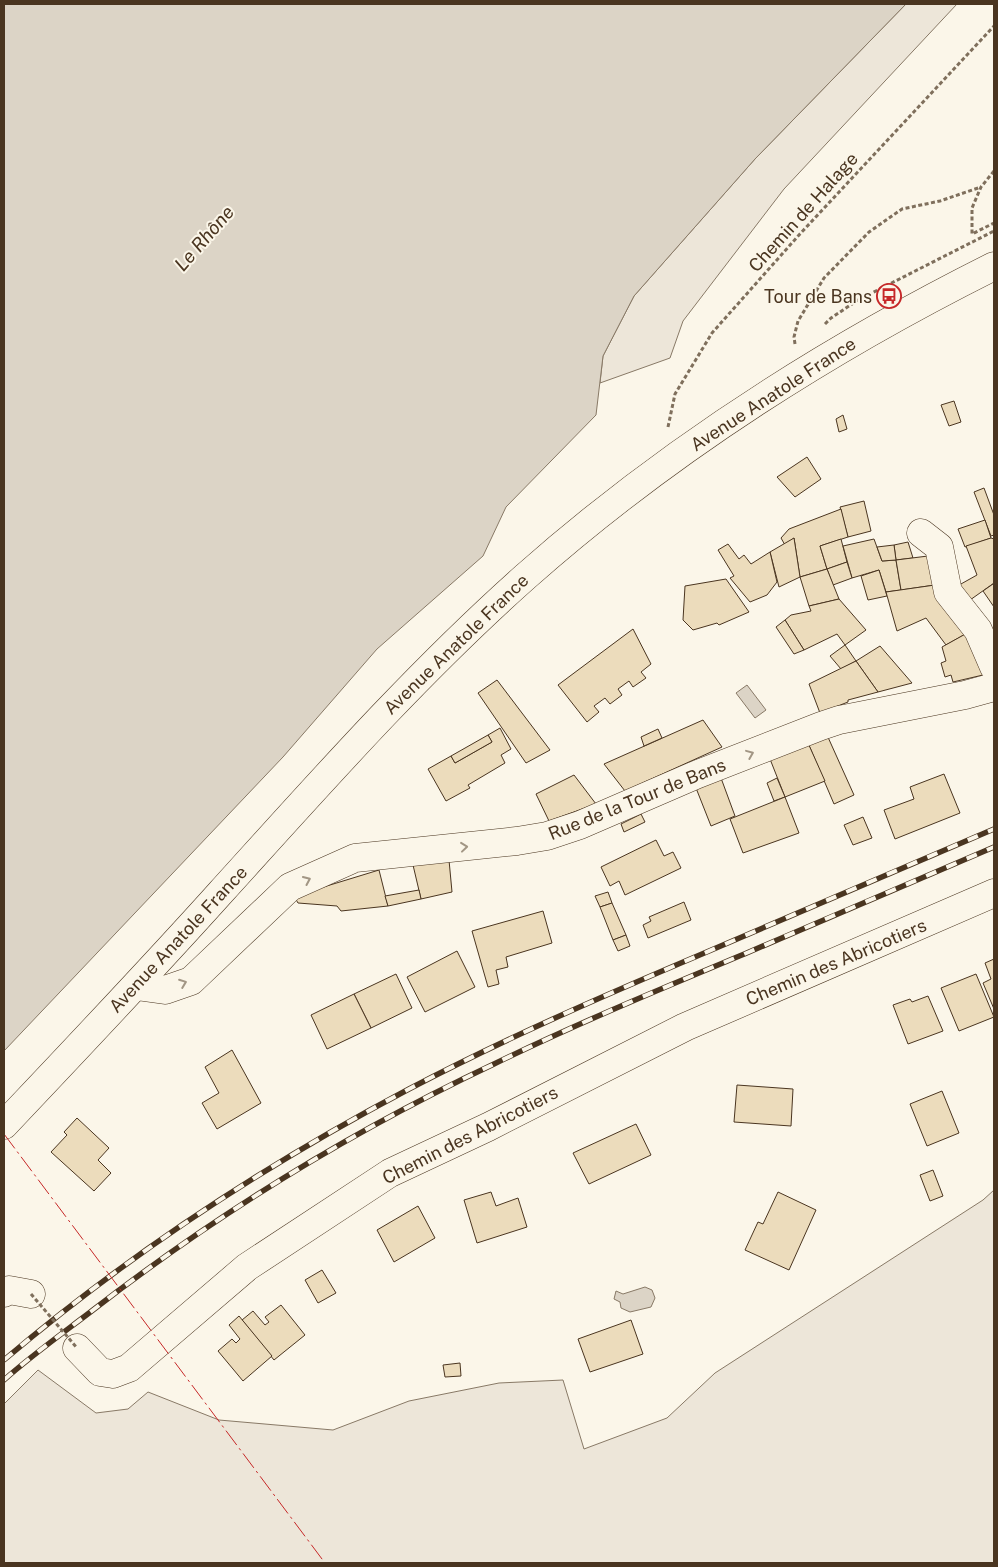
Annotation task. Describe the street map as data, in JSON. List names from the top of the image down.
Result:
{
  "streets": {
    "street": ["Avenue Anatole France", "Rue de la Tour de Bans", "Chemin des Abricotiers"],
    "path": ["Chemin de Halage"]
  },
  "crossings": [
    ["Avenue Anatole France", "Rue de la Tour de Bans"]
  ],
  "one_way": ["Rue de la Tour de Bans"],
  "water": ["Le Rhône"],
  "places": {
    "bus stop": ["Tour de Bans"]
  }
}
